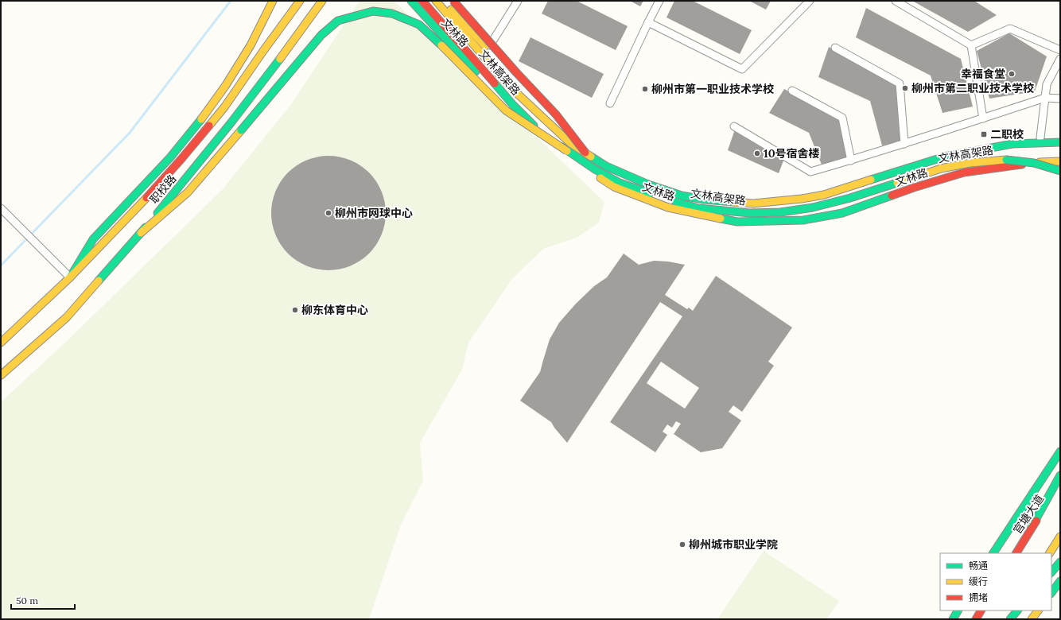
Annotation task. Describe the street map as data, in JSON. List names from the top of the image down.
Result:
{
  "streets": {
    "main road": [
      "文林路",
      "文林高架路",
      "职校路",
      "官塘大道"
    ]
  },
  "places": {
    "other": [
      "幸福食堂",
      "柳州市第二职业技术学校",
      "柳州市第一职业技术学校",
      "10号宿舍楼",
      "柳州市网球中心",
      "柳东体育中心",
      "柳州城市职业学院"
    ],
    "transit": ["二职校"]
  },
  "legend": ["畅通", "缓行", "拥堵"],
  "scale_bar": "50 m"
}
